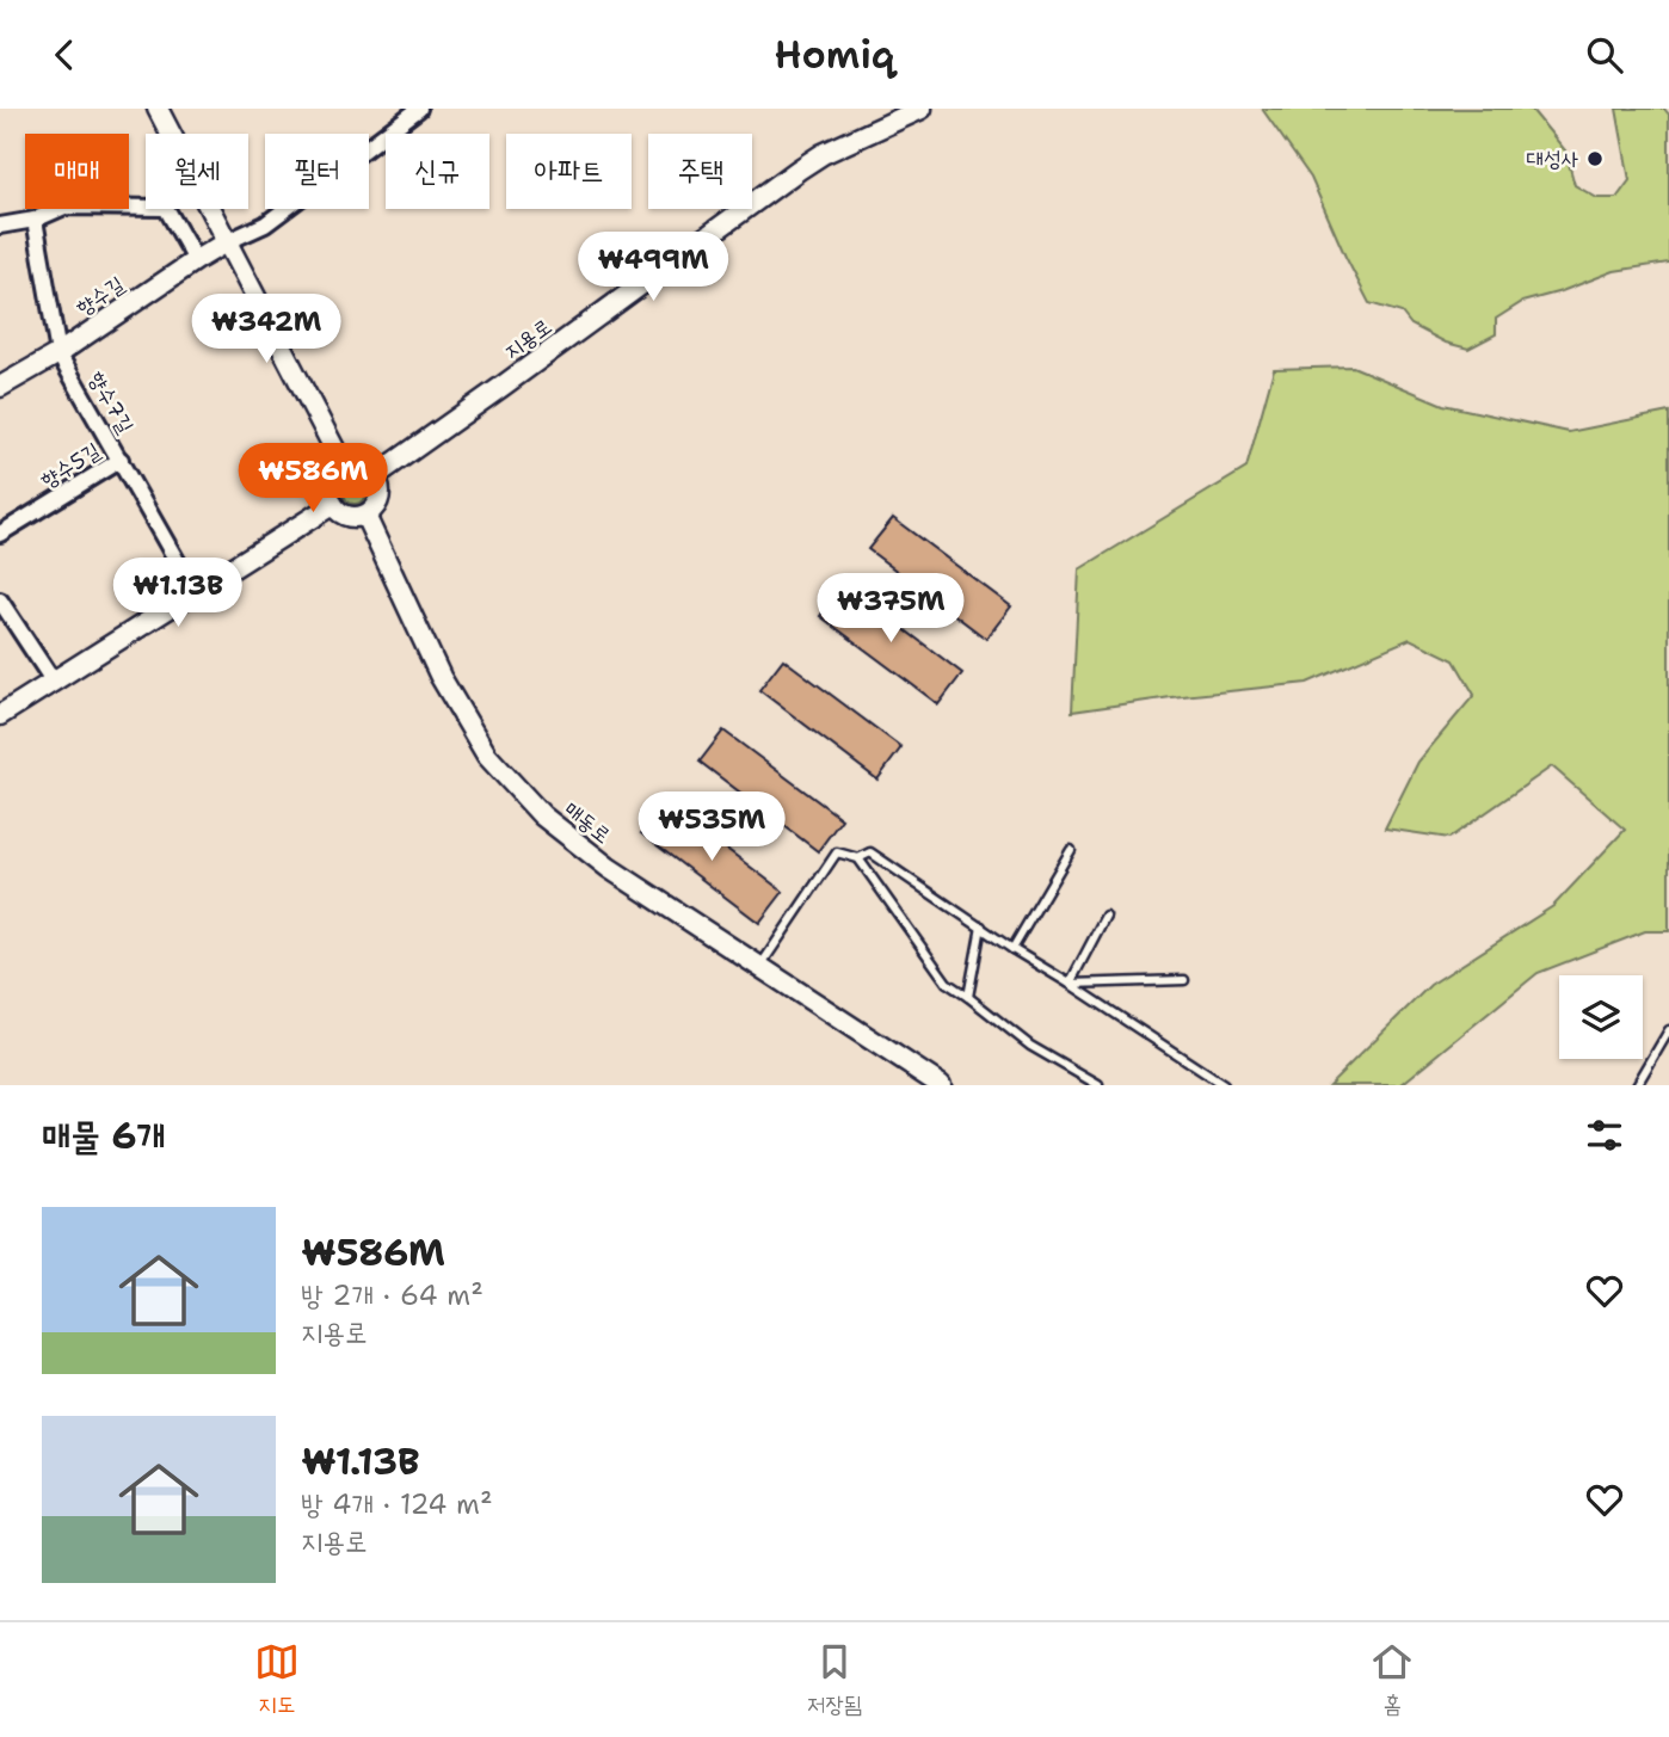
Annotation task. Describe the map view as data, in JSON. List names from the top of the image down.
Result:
{
  "streets": {
    "street": [
      "향수길",
      "지용로",
      "향수7길",
      "향수5길",
      "매동로"
    ]
  },
  "crossings": [
    ["향수길", "향수7길"],
    ["지용로", "매동로"],
    ["향수7길", "향수5길"]
  ],
  "places": ["대성사"],
  "page": {
    "header": "Homiq",
    "chip": [
      "매매",
      "월세",
      "필터",
      "신규",
      "아파트",
      "주택"
    ],
    "price": [
      "₩499M",
      "₩342M",
      "₩586M",
      "₩1.13B",
      "₩375M",
      "₩535M"
    ],
    "heading": "매물 6개",
    "list": [
      {
        "name": "₩586M",
        "note": "방 2개 · 64 m² · 지용로"
      },
      {
        "name": "₩1.13B",
        "note": "방 4개 · 124 m² · 지용로"
      }
    ],
    "tabs": ["지도", "저장됨", "홈"]
  }
}
